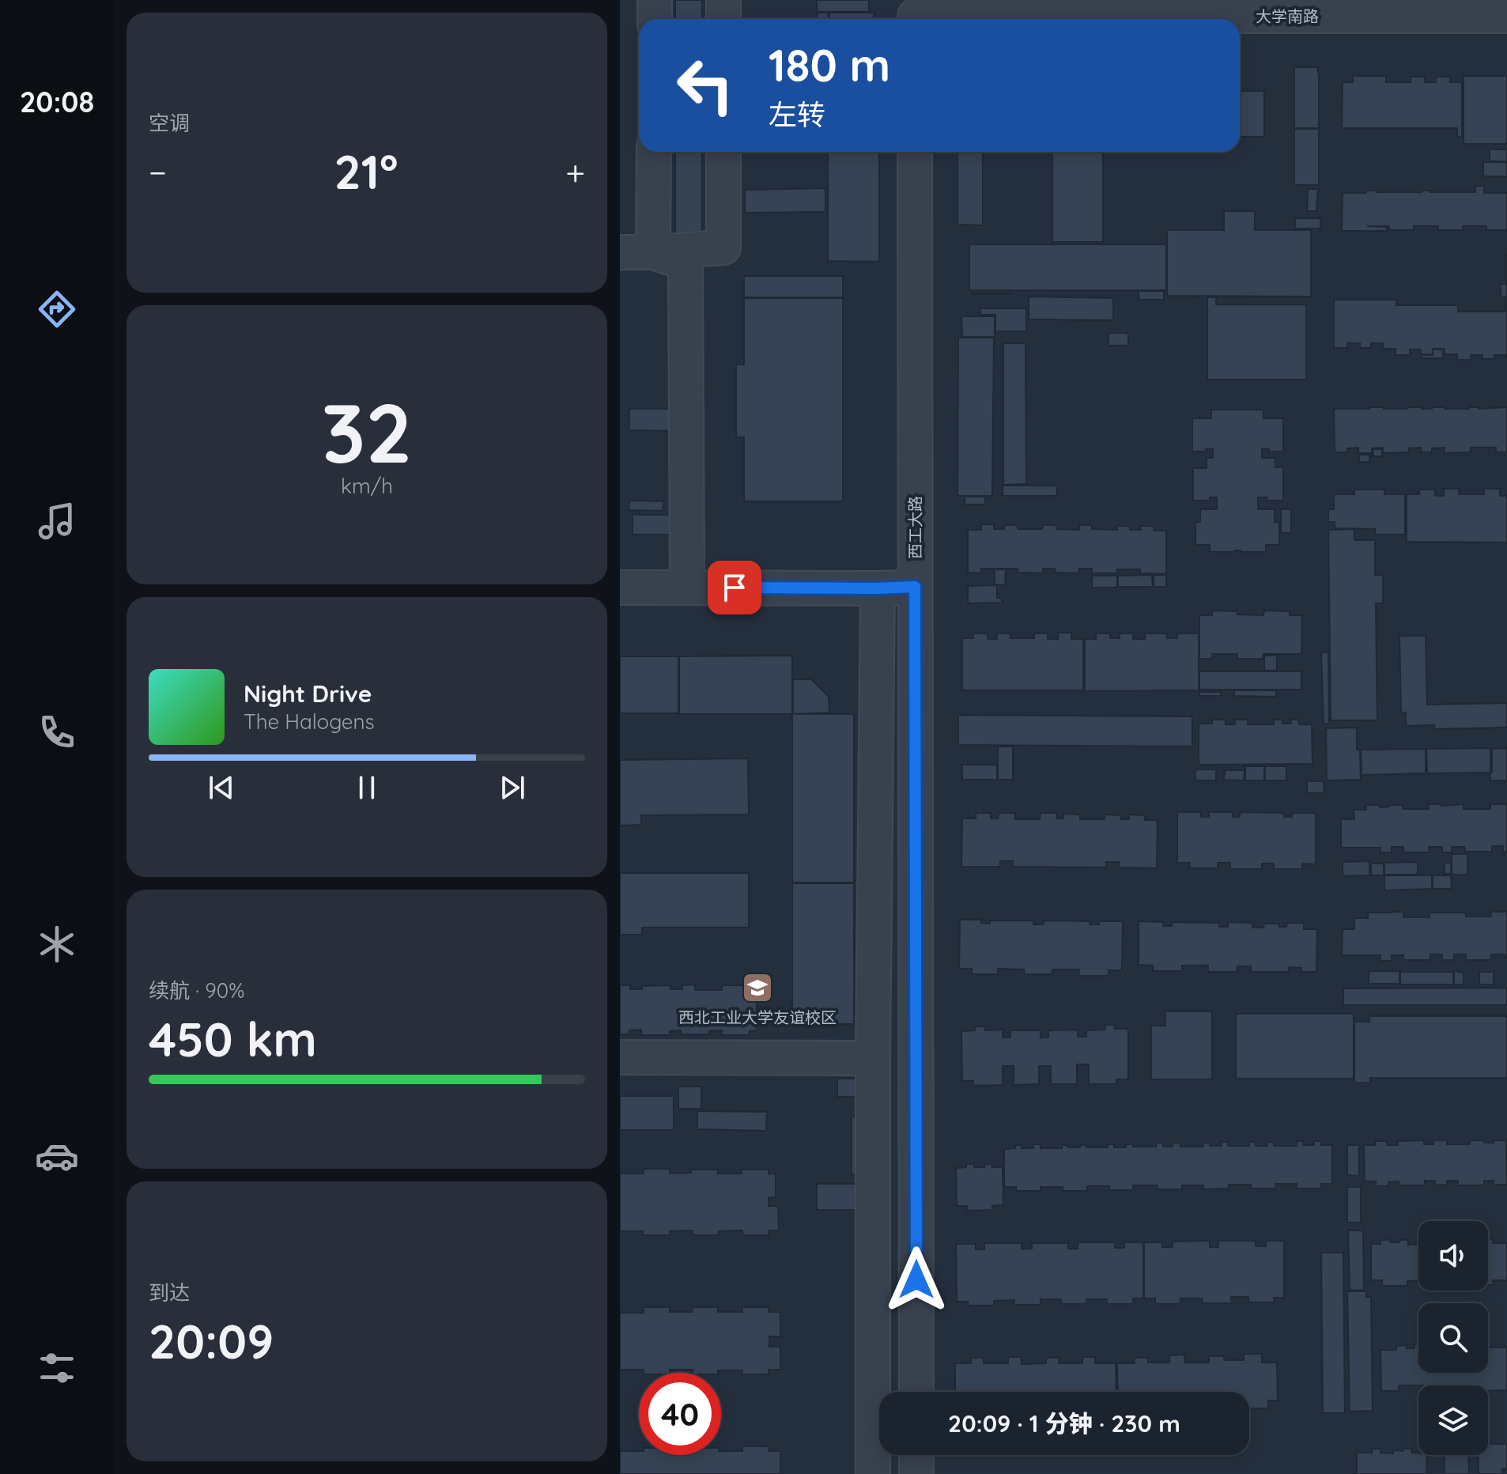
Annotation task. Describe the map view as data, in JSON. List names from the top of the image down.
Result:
{
  "streets": {
    "street": ["大学南路", "西工大路"]
  },
  "places": {
    "school or university": ["西北工业大学友谊校区"]
  },
  "page": {
    "tabs": "20:08",
    "tile": [
      "空调",
      ["32", "km/h"],
      ["续航 · 90%", "450 km"],
      ["到达", "20:09"]
    ],
    "turn": ["180 m", "左转"],
    "heat": ["−", "21°", "+"],
    "song": ["Night Drive", "The Halogens"],
    "limit": "40",
    "trip": "20:09 · 1 分钟 · 230 m"
  }
}
